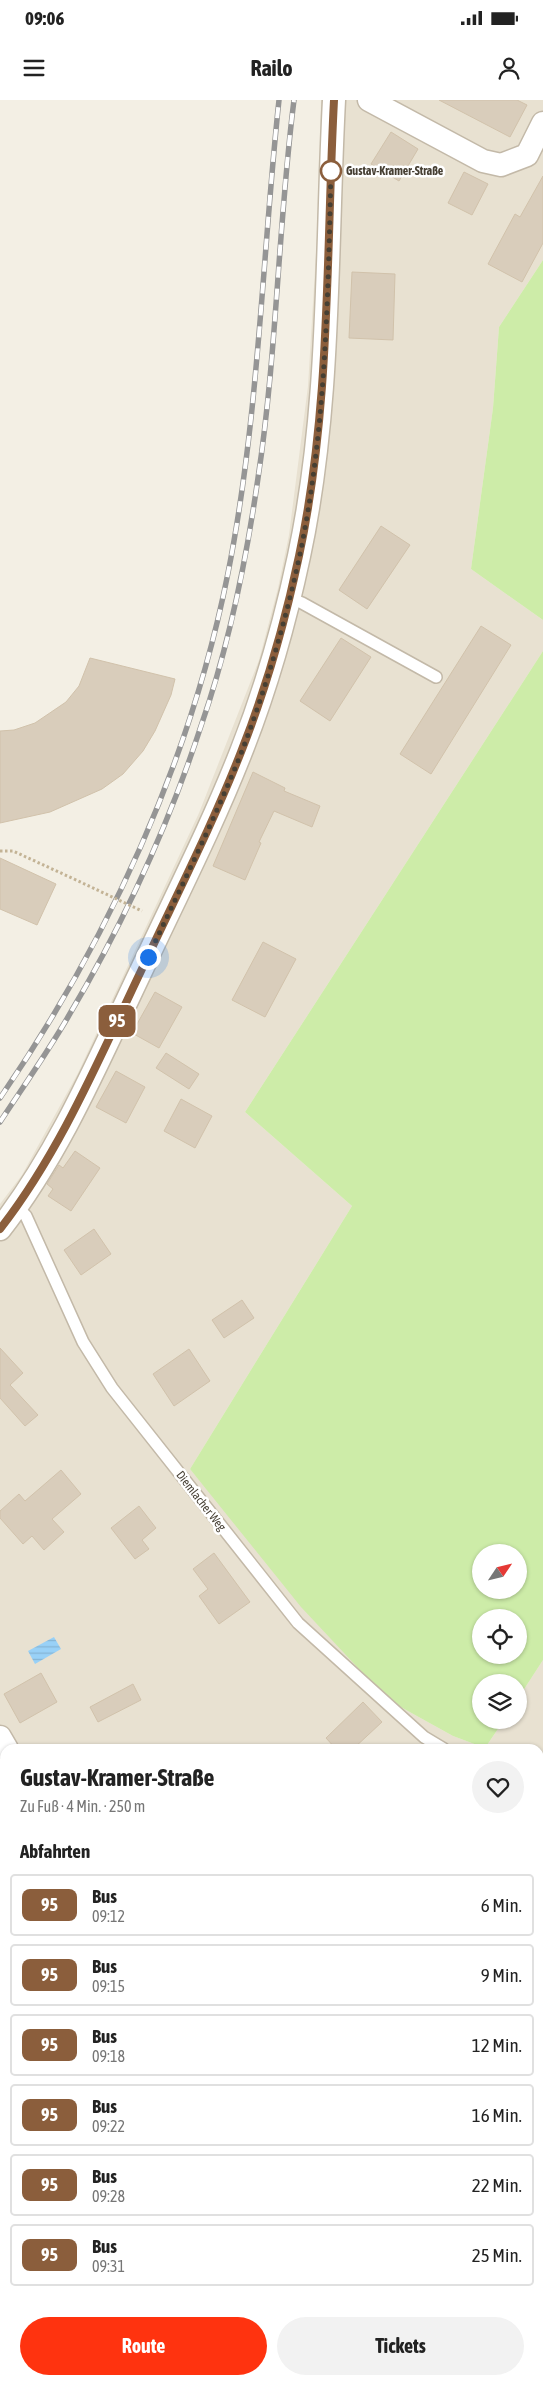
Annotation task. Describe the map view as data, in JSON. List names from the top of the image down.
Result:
{
  "streets": {
    "lane": ["Diemlacher Weg"]
  },
  "places": ["Gustav-Kramer-Straße"],
  "lines": ["bus line 95"],
  "north": "top right",
  "page": {
    "status": "09:06",
    "header": "Railo",
    "on_map": "95",
    "heading": [
      ["Gustav-Kramer-Straße", "Zu Fuß · 4 Min. · 250 m"],
      "Abfahrten"
    ],
    "list": [
      {
        "mark": "95",
        "name": "Bus",
        "note": "09:12",
        "value": "6 Min."
      },
      {
        "mark": "95",
        "name": "Bus",
        "note": "09:15",
        "value": "9 Min."
      },
      {
        "mark": "95",
        "name": "Bus",
        "note": "09:18",
        "value": "12 Min."
      },
      {
        "mark": "95",
        "name": "Bus",
        "note": "09:22",
        "value": "16 Min."
      },
      {
        "mark": "95",
        "name": "Bus",
        "note": "09:28",
        "value": "22 Min."
      },
      {
        "mark": "95",
        "name": "Bus",
        "note": "09:31",
        "value": "25 Min."
      }
    ],
    "buttons": ["Route", "Tickets"]
  }
}
